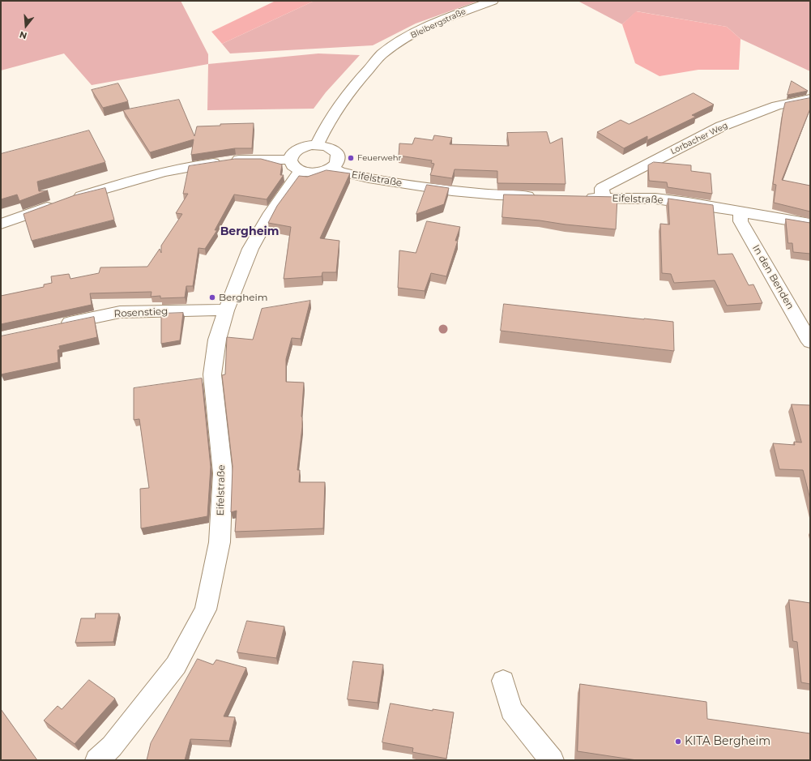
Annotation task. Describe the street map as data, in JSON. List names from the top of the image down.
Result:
{
  "streets": {
    "street": [
      "Bleibergstraße",
      "Lorbacher Weg",
      "Eifelstraße",
      "In den Benden",
      "Rosenstieg"
    ]
  },
  "crossings": [
    ["Lorbacher Weg", "Eifelstraße"],
    ["Eifelstraße", "In den Benden"],
    ["Eifelstraße", "Rosenstieg"]
  ],
  "districts": ["Bergheim"],
  "places": ["Feuerwehr", "Bergheim", "KITA Bergheim"],
  "north": "bottom"
}
